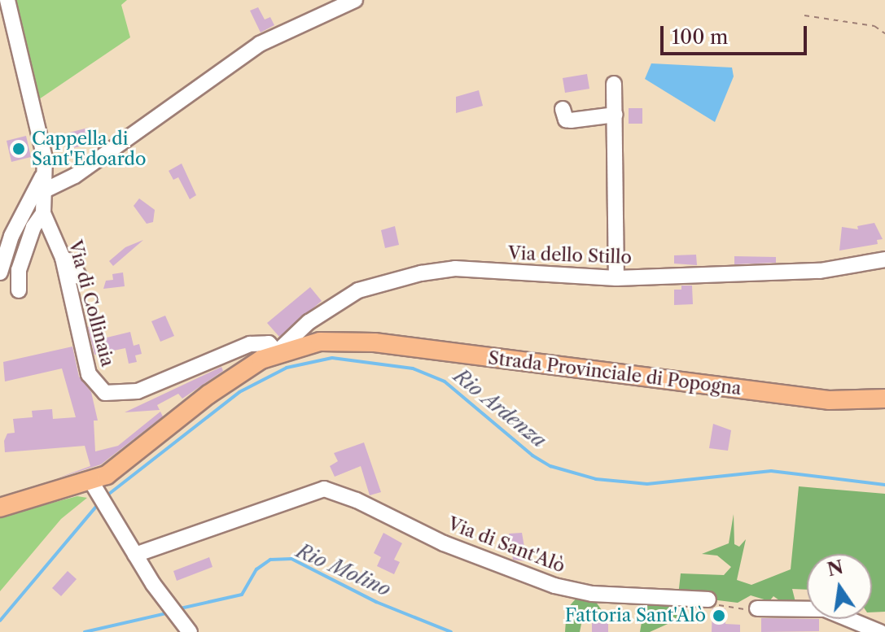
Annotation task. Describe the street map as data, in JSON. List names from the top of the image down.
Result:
{
  "streets": {
    "main road": ["Strada Provinciale di Popogna"],
    "street": ["Via dello Stillo", "Via di Collinaia", "Via di Sant'Alò"]
  },
  "crossings": [
    ["Via dello Stillo", "Via di Collinaia"],
    ["Via dello Stillo", "Strada Provinciale di Popogna"],
    ["Via di Collinaia", "Strada Provinciale di Popogna"]
  ],
  "water": ["Rio Ardenza", "Rio Molino"],
  "places": ["Cappella di Sant'Edoardo", "Fattoria Sant'Alò"],
  "scale_bar": "100 m",
  "north": "top"
}
